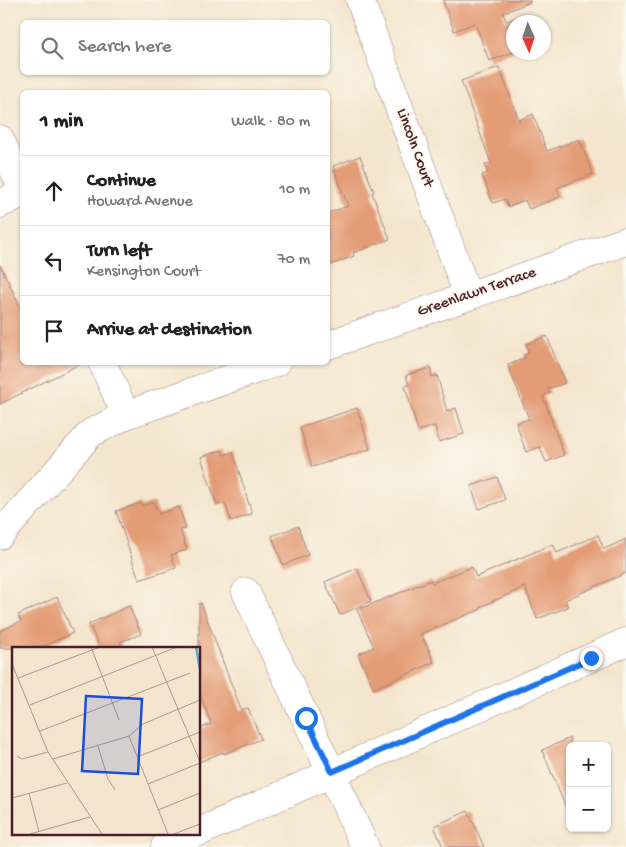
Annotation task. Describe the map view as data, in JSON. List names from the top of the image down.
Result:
{
  "streets": {
    "street": ["Lincoln Court", "Greenlawn Terrace"]
  },
  "crossings": [
    ["Lincoln Court", "Greenlawn Terrace"]
  ],
  "north": "bottom",
  "page": {
    "search": "Search here",
    "heading": ["1 min", "Walk · 80 m"],
    "list": [
      ["Continue", "Howard Avenue", "10 m"],
      ["Turn left", "Kensington Court", "70 m"],
      "Arrive at destination"
    ],
    "map_buttons": ["+", "−"]
  }
}
